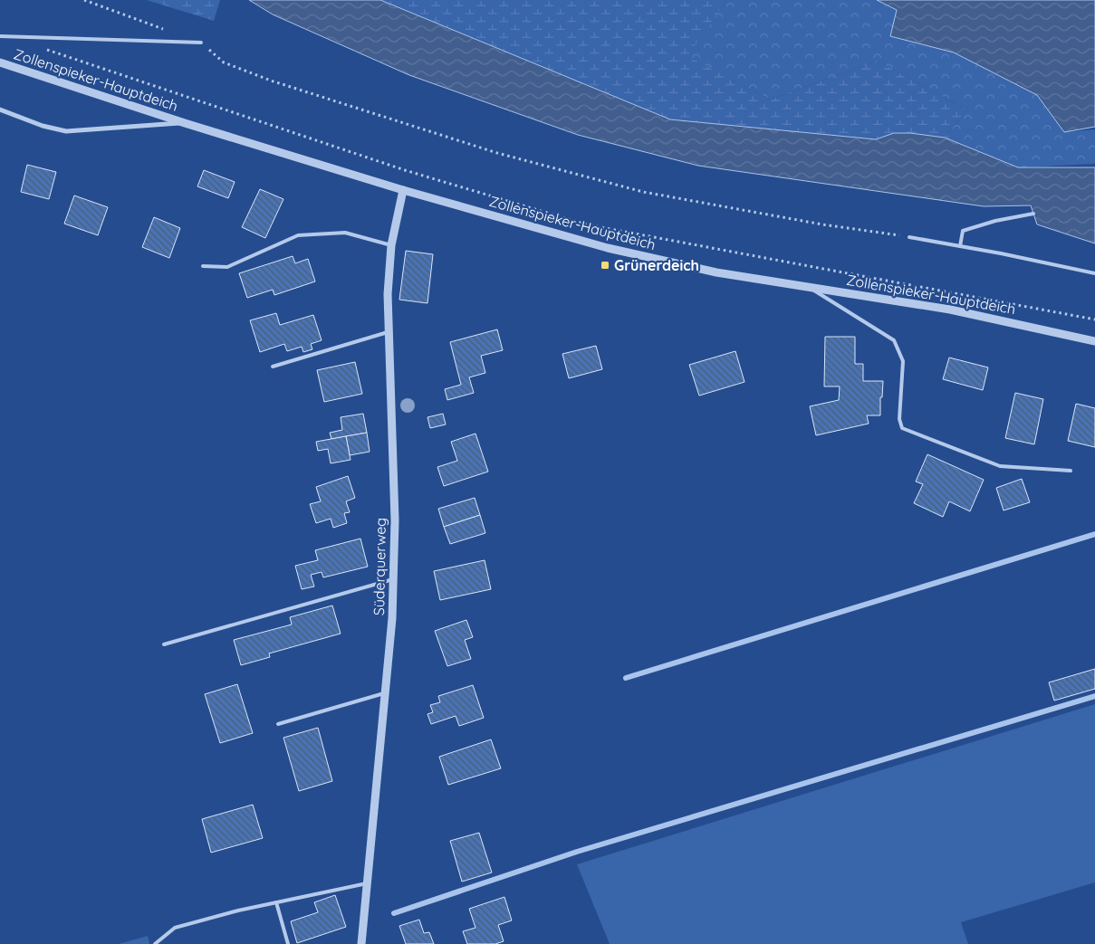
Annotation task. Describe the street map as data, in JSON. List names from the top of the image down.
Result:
{
  "streets": {
    "street": ["Zollenspieker-Hauptdeich", "Süderquerweg"]
  },
  "crossings": [
    ["Zollenspieker-Hauptdeich", "Süderquerweg"]
  ],
  "places": {
    "transit": ["Grünerdeich"]
  }
}
